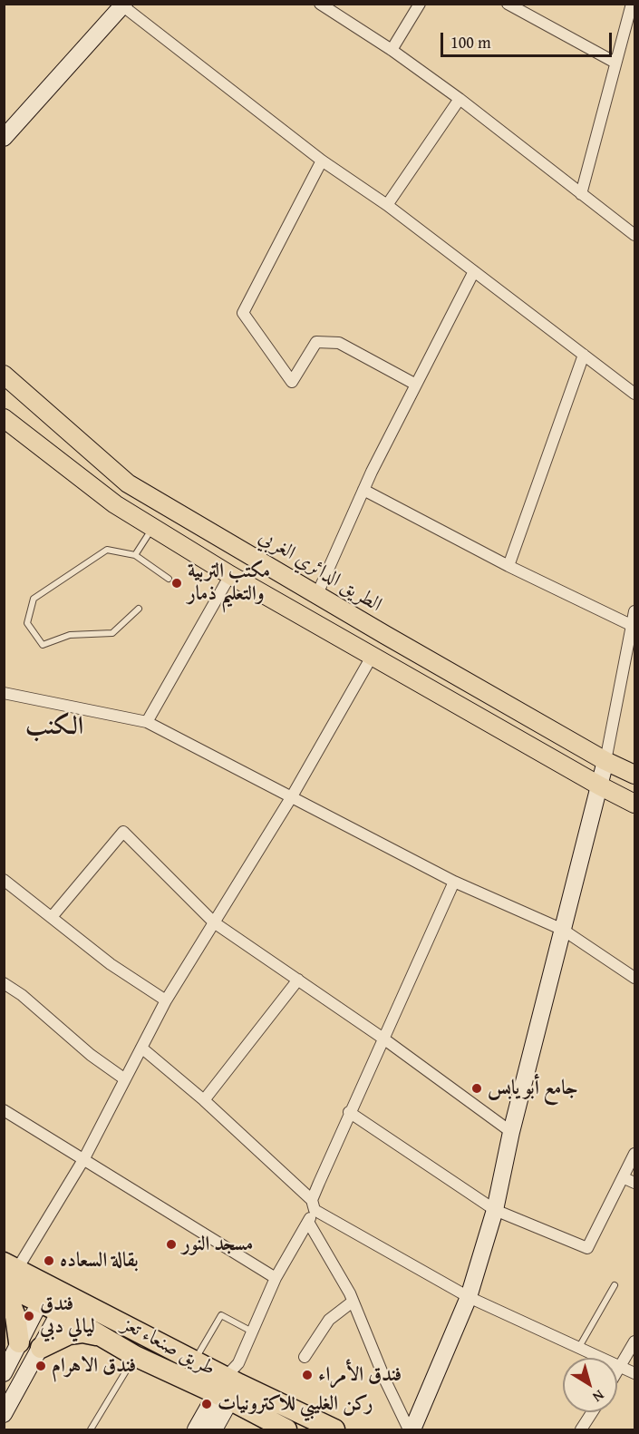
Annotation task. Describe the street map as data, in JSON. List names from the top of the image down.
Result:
{
  "streets": {
    "highway": ["طريق صنعاء تعز"],
    "main road": ["الطريق الدائري الغربي"]
  },
  "districts": ["الكنب"],
  "places": [
    "مكتب التربية والتعليم ذمار",
    "جامع أبو يابس",
    "مسجد النور",
    "بقالة السعاده",
    "فندق ليالي دبي",
    "فندق الاهرام",
    "فندق الأمراء",
    "ركن الغليبي للاكترونيات"
  ],
  "scale_bar": "100 m",
  "north": "bottom right"
}
